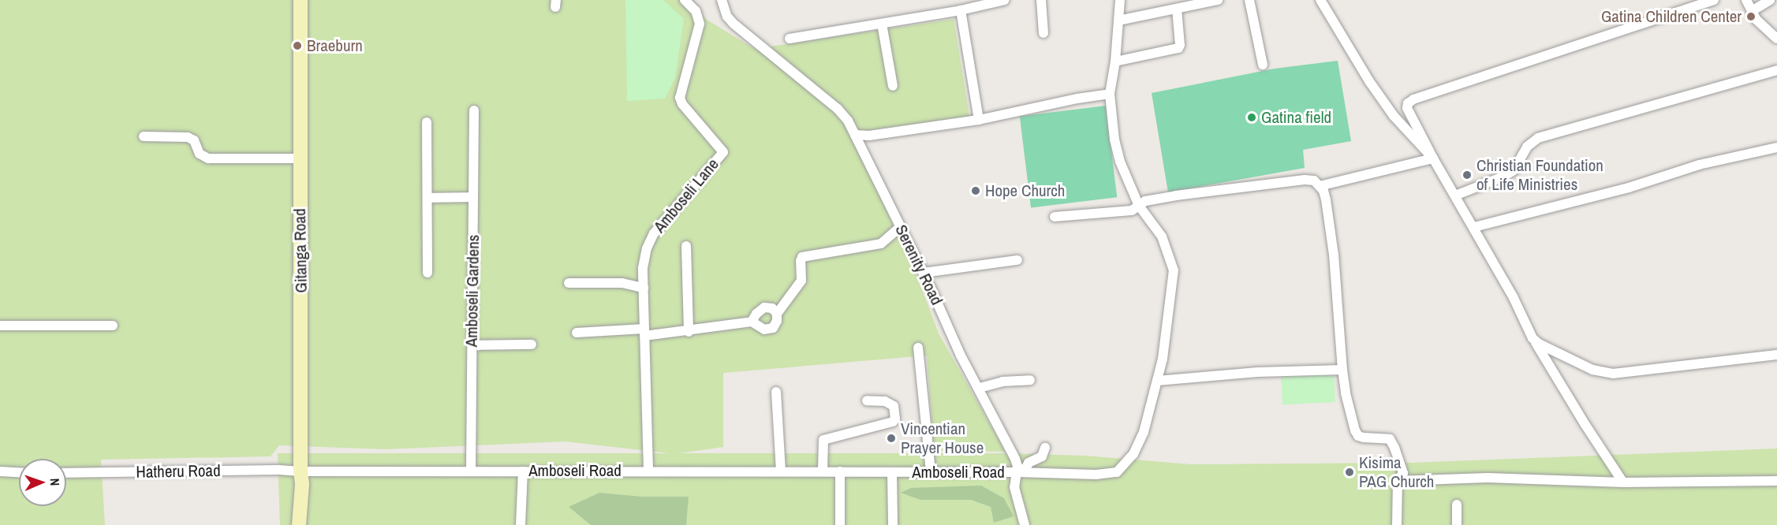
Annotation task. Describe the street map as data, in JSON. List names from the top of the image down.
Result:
{
  "streets": {
    "main road": ["Gitanga Road"],
    "street": [
      "Amboseli Lane",
      "Serenity Road",
      "Amboseli Gardens",
      "Amboseli Road",
      "Hatheru Road"
    ]
  },
  "crossings": [
    ["Amboseli Lane", "Amboseli Road"],
    ["Gitanga Road", "Amboseli Road"],
    ["Gitanga Road", "Hatheru Road"],
    ["Serenity Road", "Amboseli Road"],
    ["Amboseli Gardens", "Amboseli Road"],
    ["Amboseli Road", "Hatheru Road"]
  ],
  "places": [
    "Gatina Children Center",
    "Braeburn",
    "Gatina field",
    "Christian Foundation of Life Ministries",
    "Hope Church",
    "Vincentian Prayer House",
    "Kisima PAG Church"
  ],
  "north": "right"
}
